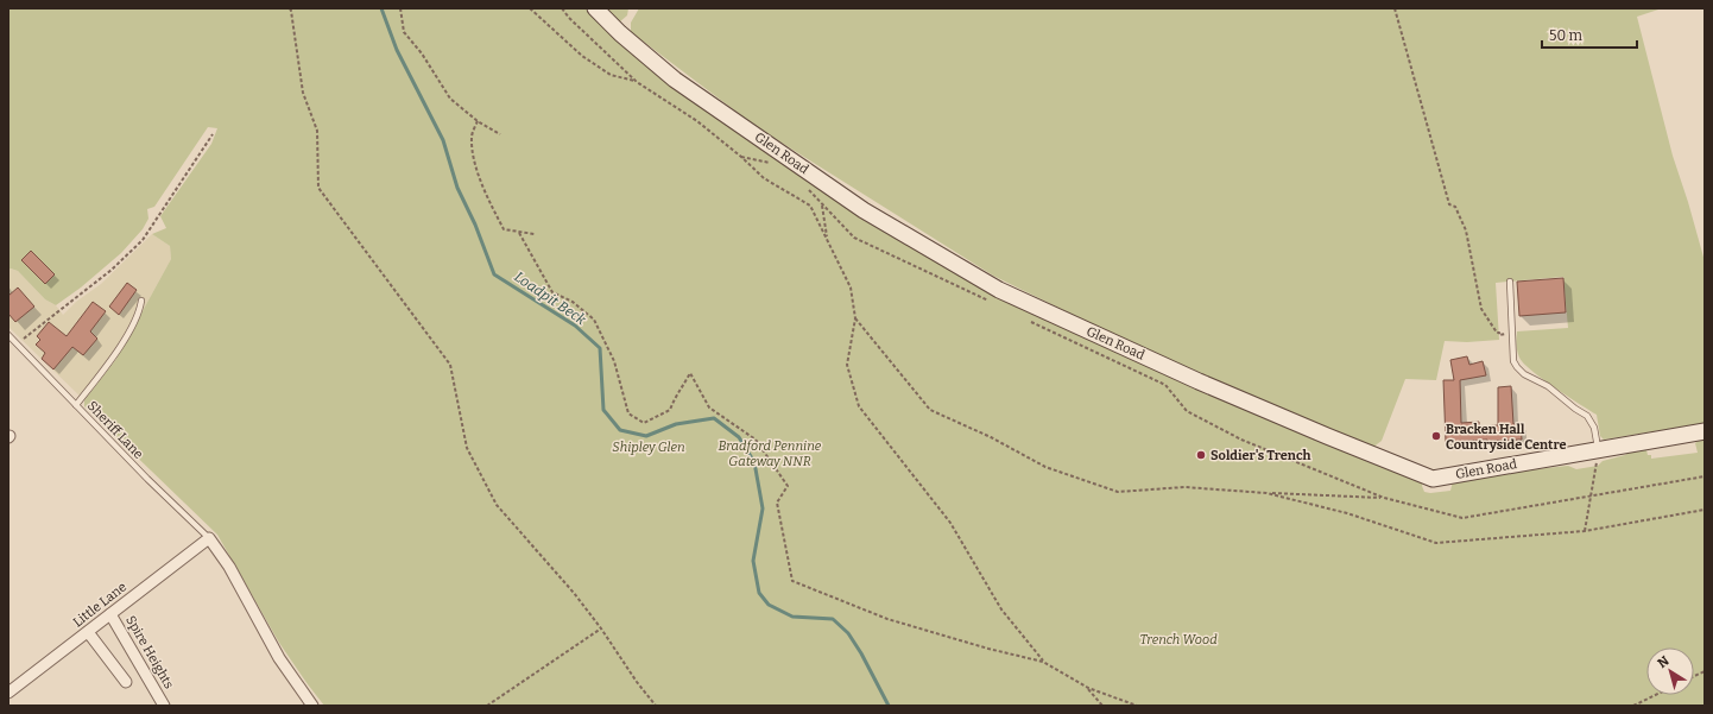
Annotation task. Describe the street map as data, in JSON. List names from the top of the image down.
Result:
{
  "streets": {
    "street": ["Glen Road", "Little Lane", "Spire Heights"],
    "lane": ["Sheriff Lane"]
  },
  "crossings": [
    ["Sheriff Lane", "Little Lane"],
    ["Little Lane", "Spire Heights"]
  ],
  "water": ["Loadpit Beck"],
  "parks": ["Bradford Pennine Gateway NNR", "Shipley Glen", "Trench Wood"],
  "places": ["Bracken Hall Countryside Centre", "Soldier's Trench"],
  "scale_bar": "50 m",
  "north": "top left"
}
